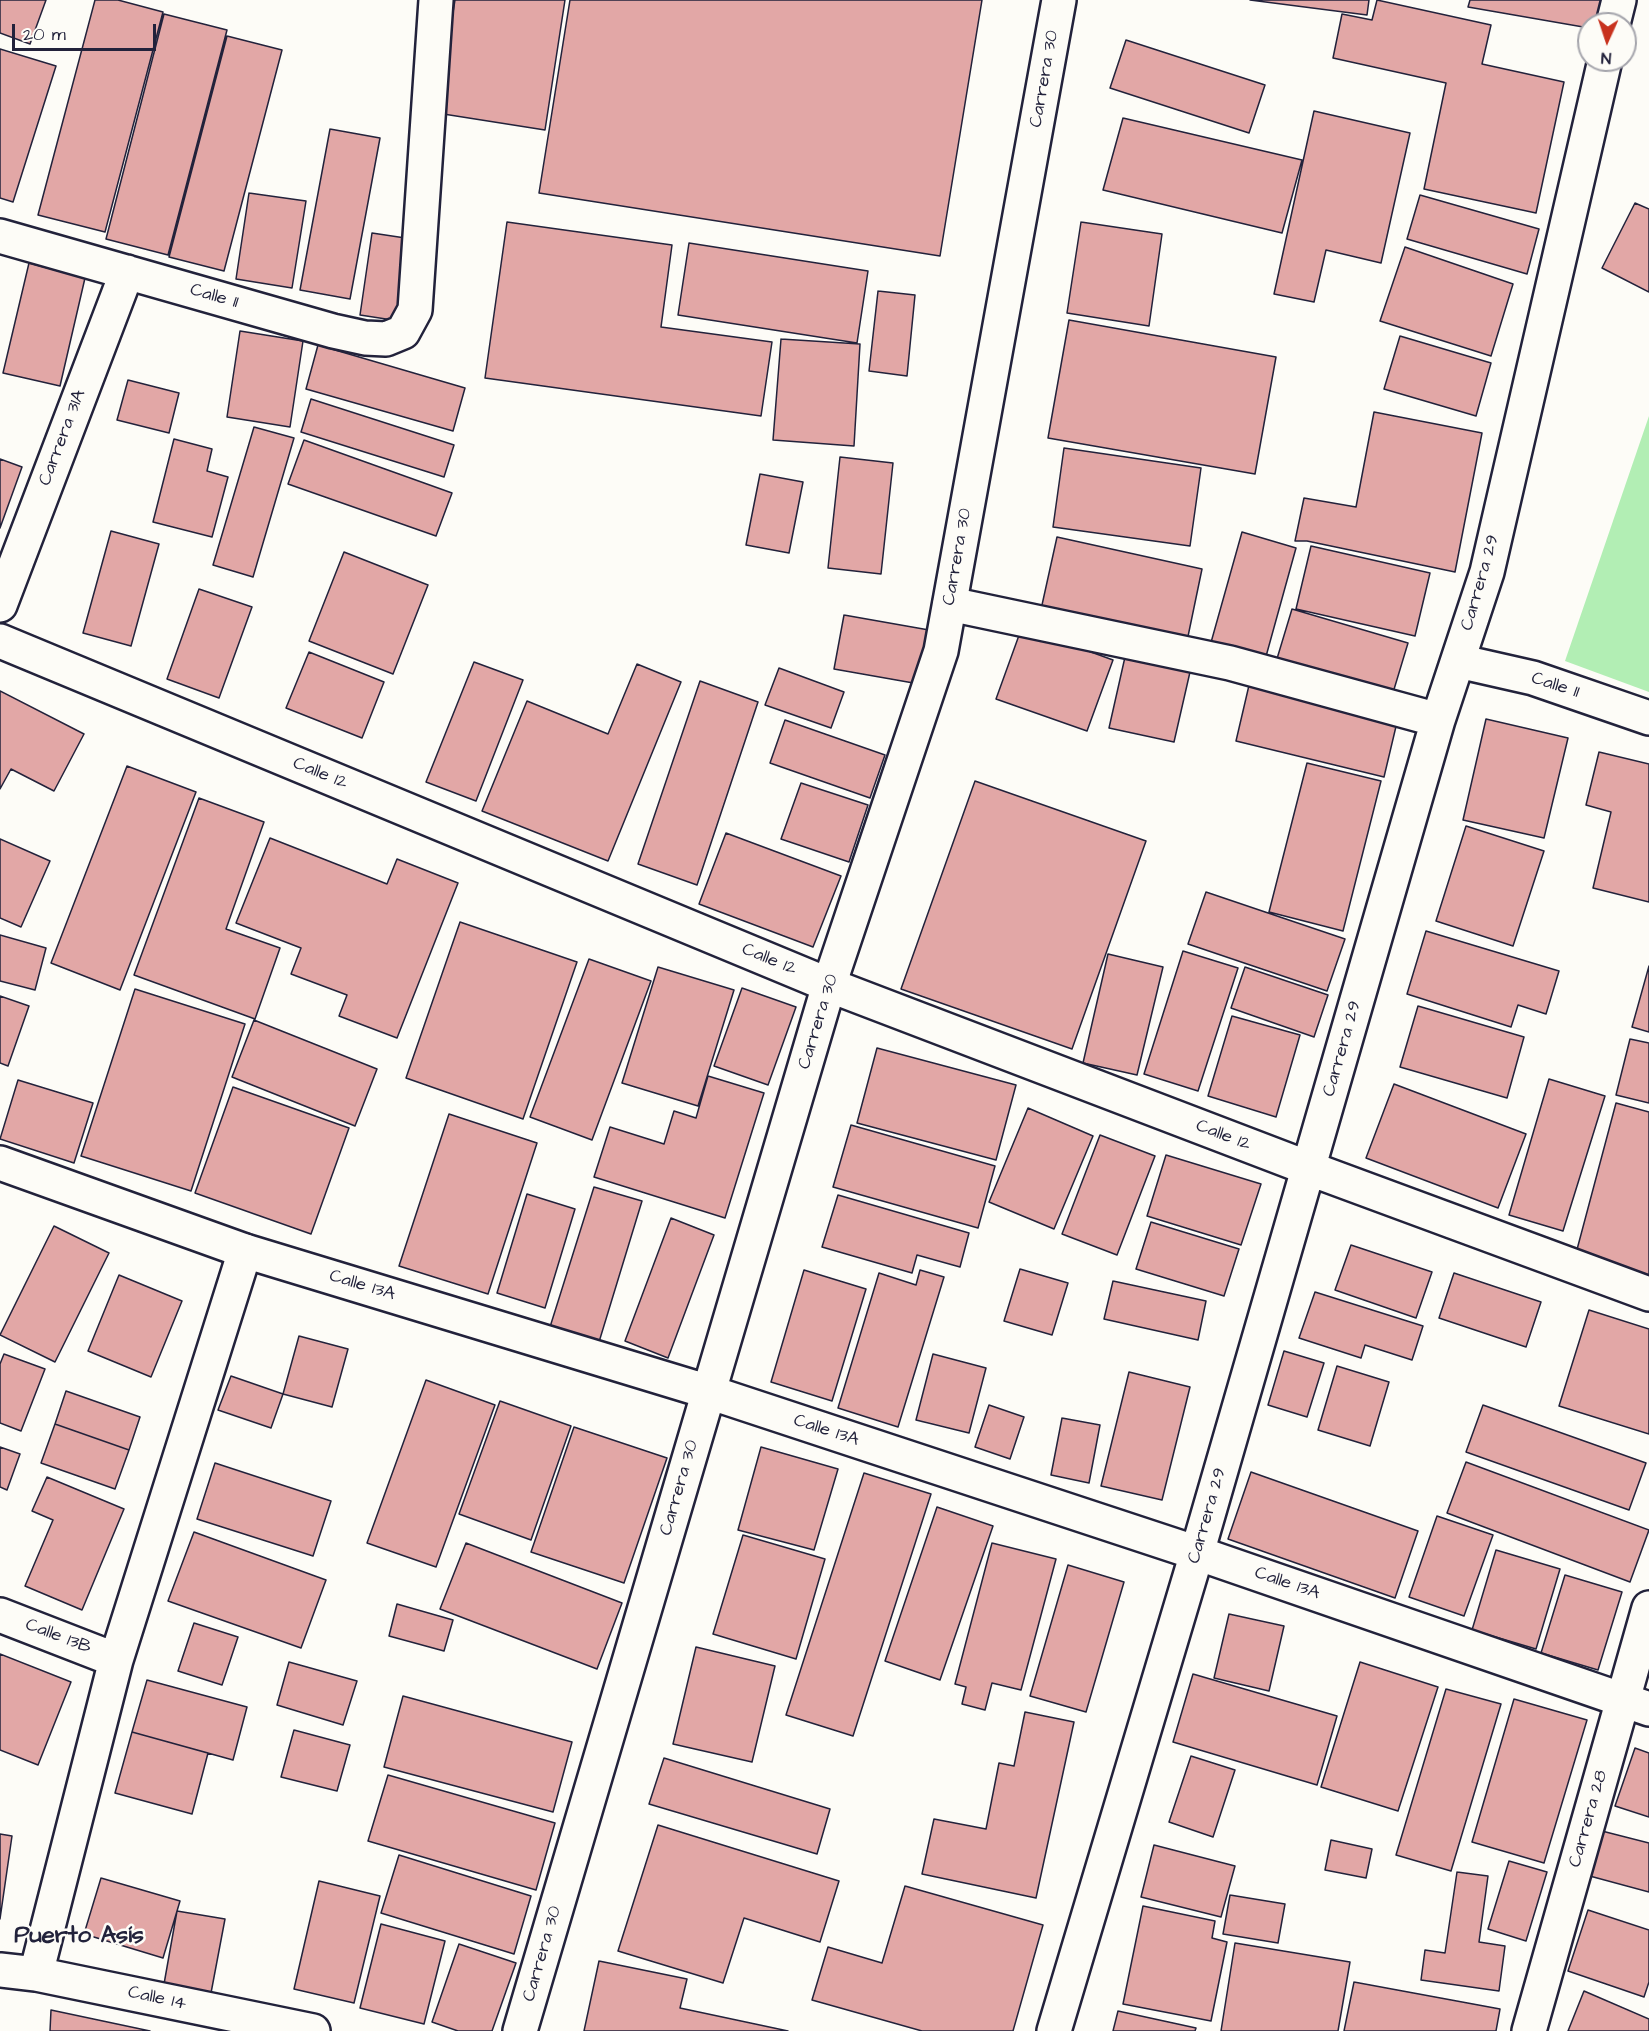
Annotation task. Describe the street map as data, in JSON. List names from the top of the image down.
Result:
{
  "streets": {
    "street": [
      "Carrera 30",
      "Calle 11",
      "Carrera 31A",
      "Carrera 29",
      "Calle 12",
      "Calle 13A",
      "Calle 13B",
      "Carrera 28",
      "Calle 14"
    ]
  },
  "crossings": [
    ["Carrera 30", "Calle 12"],
    ["Carrera 30", "Calle 13A"],
    ["Calle 11", "Carrera 31A"],
    ["Calle 11", "Carrera 29"],
    ["Carrera 29", "Calle 12"],
    ["Carrera 29", "Calle 13A"],
    ["Calle 13A", "Carrera 28"]
  ],
  "districts": ["Puerto Asís"],
  "scale_bar": "20 m",
  "north": "bottom"
}
